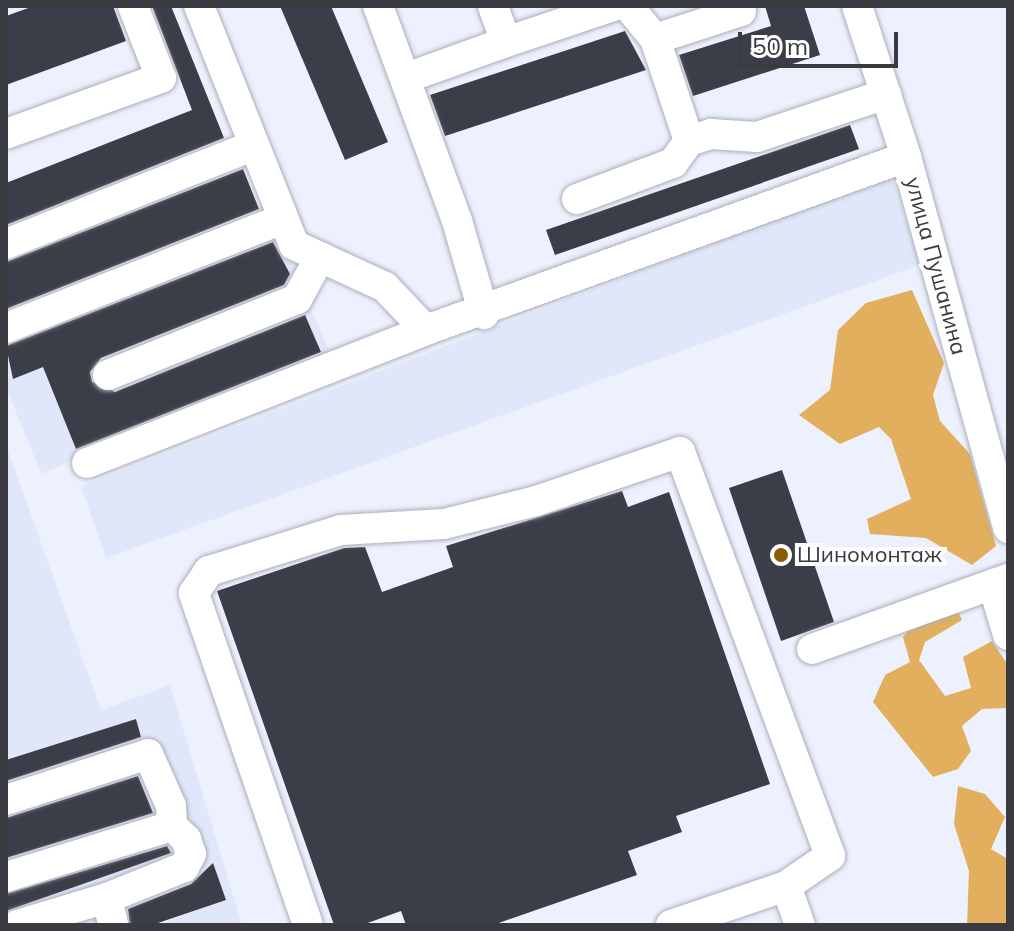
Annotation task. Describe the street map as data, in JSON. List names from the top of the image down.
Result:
{
  "streets": {
    "street": ["улица Пушанина"]
  },
  "places": ["Шиномонтаж"],
  "scale_bar": "50 m"
}
